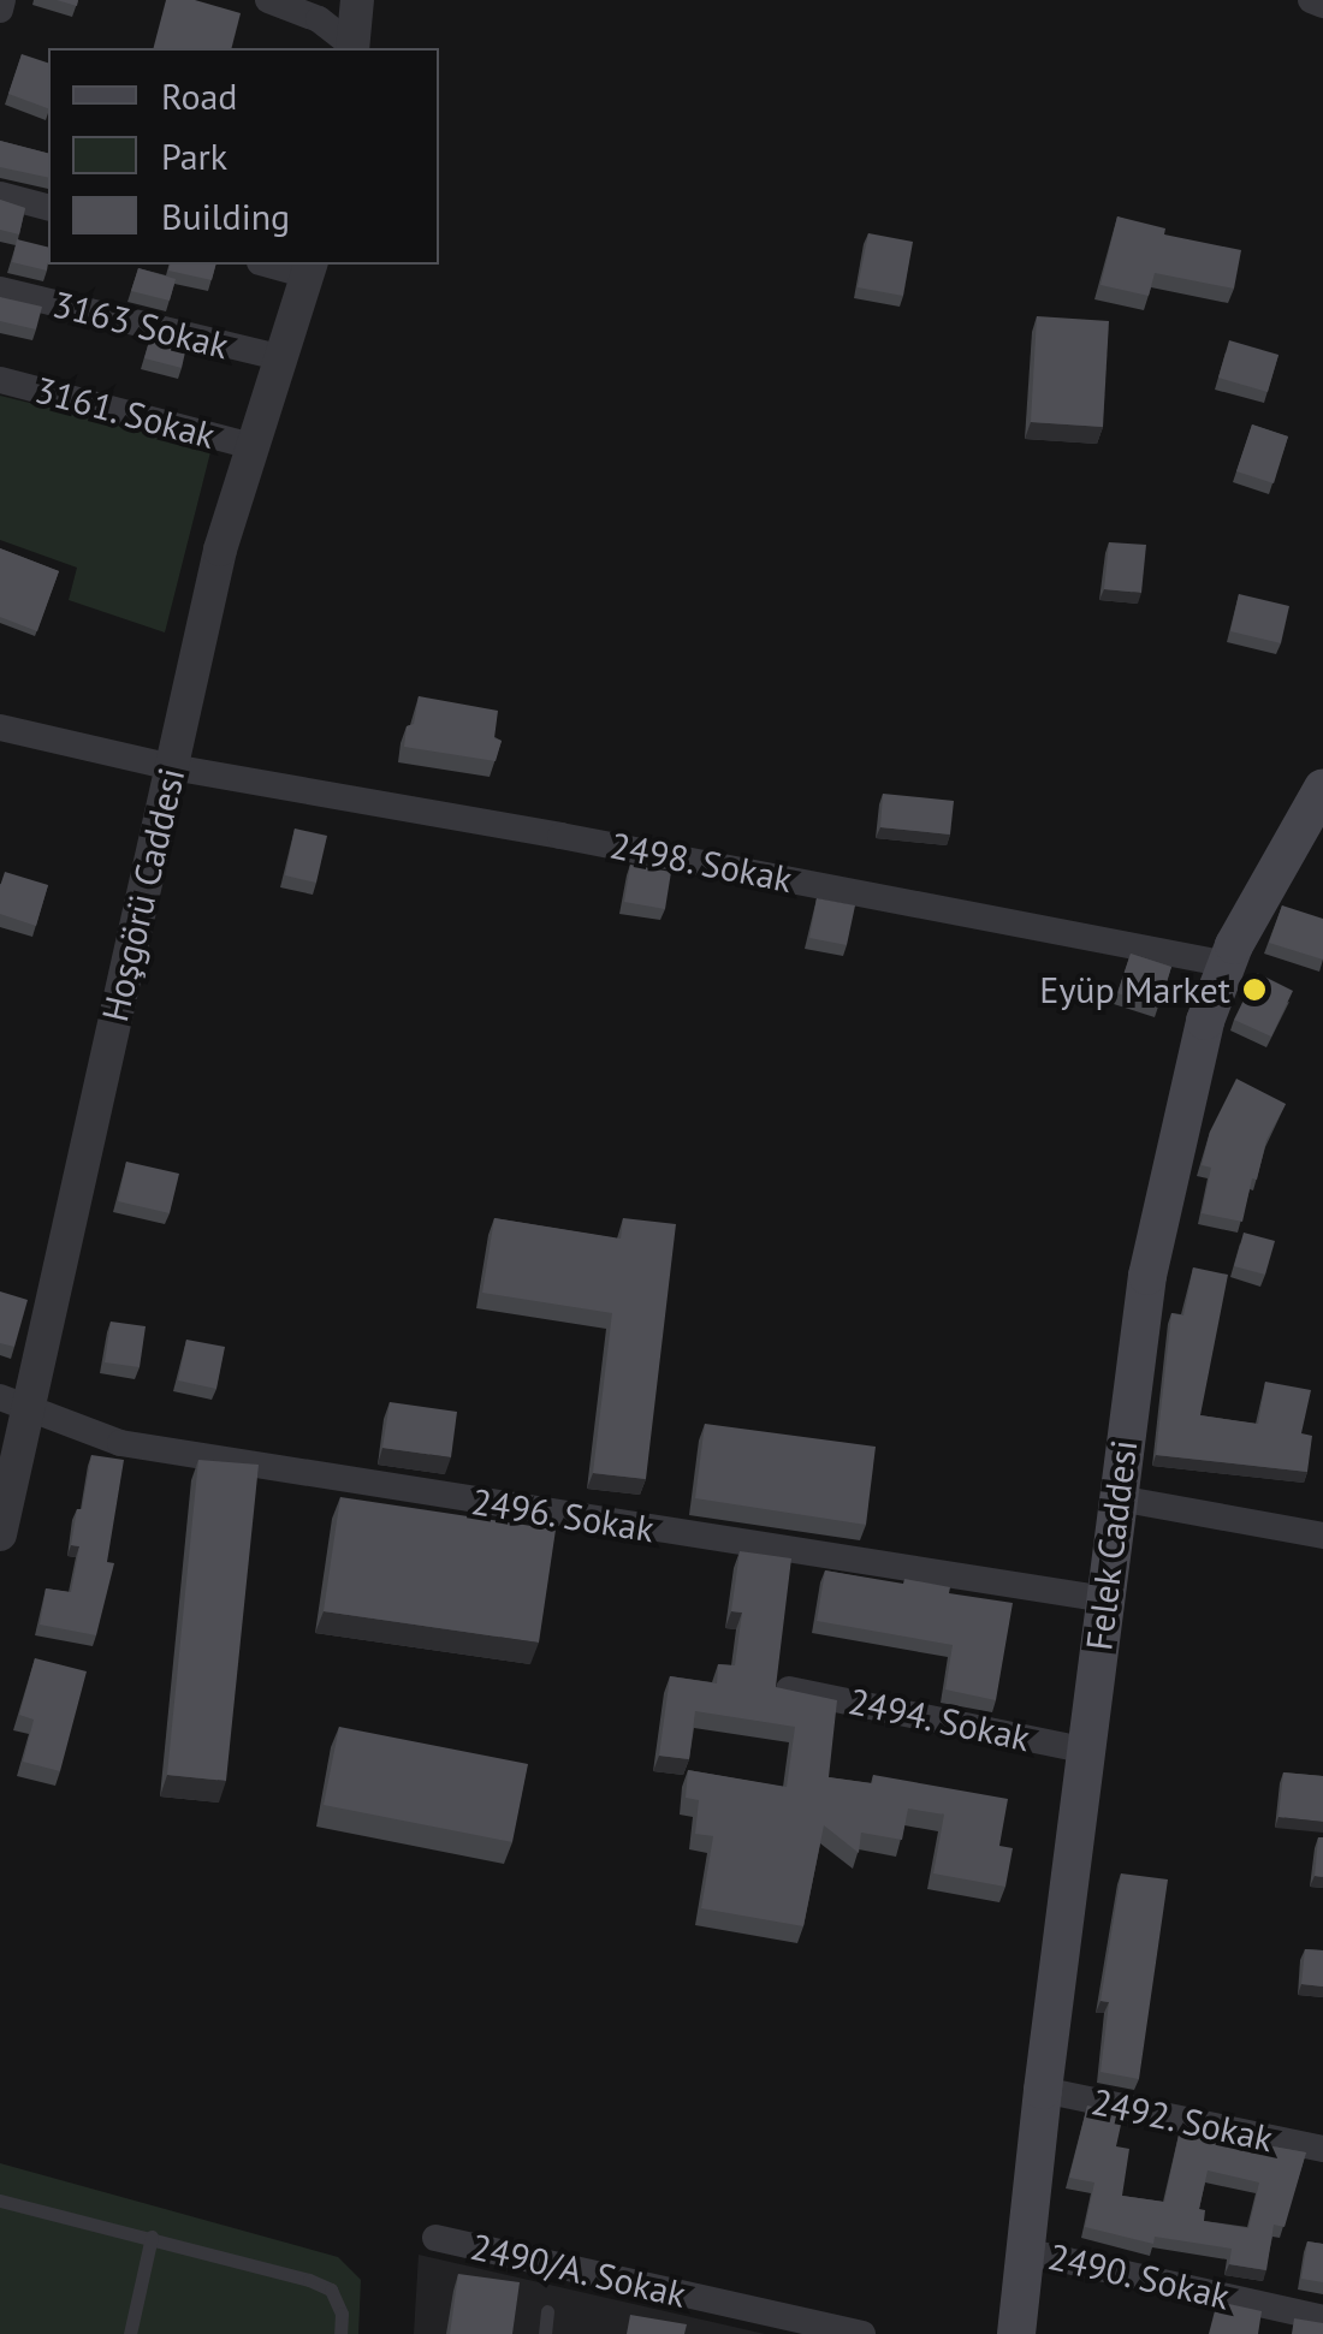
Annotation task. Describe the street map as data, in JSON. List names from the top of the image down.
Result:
{
  "streets": {
    "main road": ["Felek Caddesi"],
    "street": [
      "3163 Sokak",
      "3161. Sokak",
      "2498. Sokak",
      "Hoşgörü Caddesi",
      "2496. Sokak",
      "2494. Sokak",
      "2492. Sokak",
      "2490/A. Sokak",
      "2490. Sokak"
    ]
  },
  "crossings": [
    ["3163 Sokak", "Hoşgörü Caddesi"],
    ["3161. Sokak", "Hoşgörü Caddesi"],
    ["2498. Sokak", "Hoşgörü Caddesi"],
    ["2498. Sokak", "Felek Caddesi"],
    ["Hoşgörü Caddesi", "2496. Sokak"],
    ["2496. Sokak", "Felek Caddesi"],
    ["Felek Caddesi", "2494. Sokak"],
    ["Felek Caddesi", "2492. Sokak"],
    ["Felek Caddesi", "2490. Sokak"]
  ],
  "places": ["Eyüp Market"],
  "legend": ["Road", "Park", "Building"]
}
